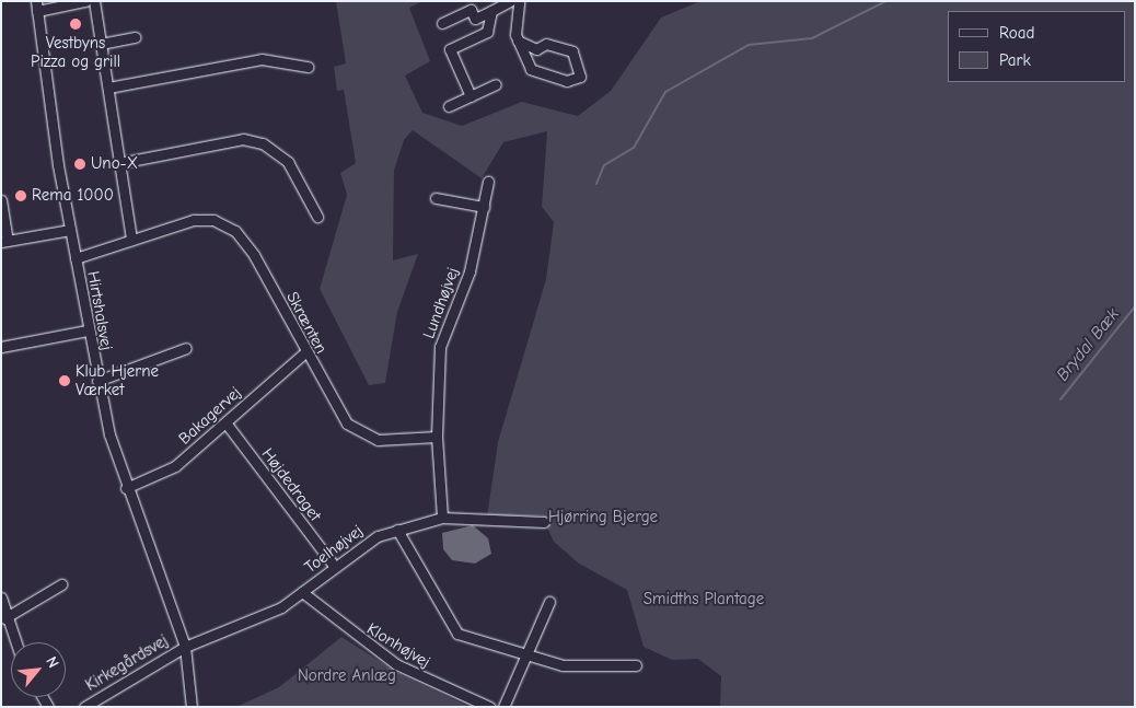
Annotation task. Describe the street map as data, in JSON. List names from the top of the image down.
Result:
{
  "streets": {
    "street": [
      "Lundhøjvej",
      "Hirtshalsvej",
      "Skrænten",
      "Bakagervej",
      "Højdedraget",
      "Toelhøjvej",
      "Klonhøjvej",
      "Kirkegårdsvej"
    ]
  },
  "crossings": [
    ["Lundhøjvej", "Skrænten"],
    ["Hirtshalsvej", "Skrænten"],
    ["Hirtshalsvej", "Bakagervej"],
    ["Hirtshalsvej", "Toelhøjvej"],
    ["Hirtshalsvej", "Kirkegårdsvej"],
    ["Skrænten", "Bakagervej"],
    ["Bakagervej", "Højdedraget"],
    ["Højdedraget", "Toelhøjvej"],
    ["Toelhøjvej", "Klonhøjvej"],
    ["Toelhøjvej", "Kirkegårdsvej"]
  ],
  "water": ["Brydal Bæk"],
  "parks": ["Hjørring Bjerge", "Smidths Plantage", "Nordre Anlæg"],
  "places": [
    "Vestbyns Pizza og grill",
    "Uno-X",
    "Rema 1000",
    "Klub Hjerne Værket"
  ],
  "legend": ["Road", "Park"],
  "north": "top right"
}
